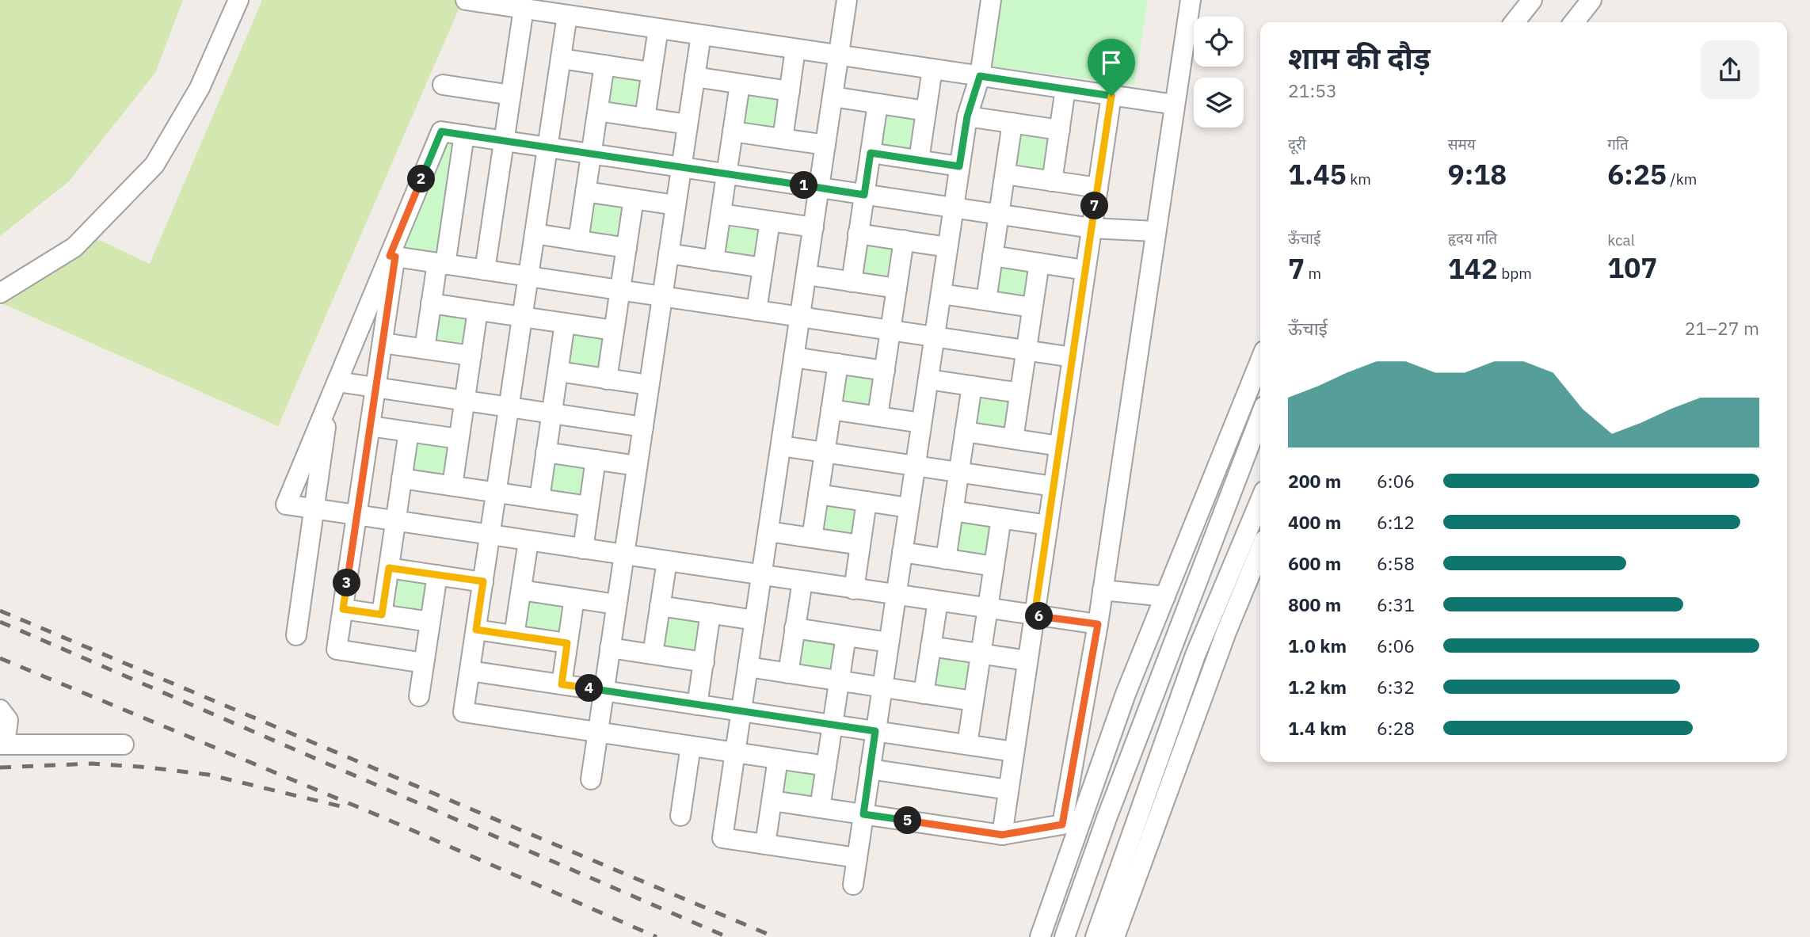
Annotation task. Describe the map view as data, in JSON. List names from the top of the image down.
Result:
{
  "page": {
    "heading": ["शाम की दौड़", "21:53"],
    "stats": [
      ["दूरी", "1.45 km"],
      ["समय", "9:18"],
      ["गति", "6:25 /km"],
      ["ऊँचाई", "7 m"],
      ["हृदय गति", "142 bpm"],
      ["kcal", "107"]
    ],
    "pins": [
      "2",
      "1",
      "7",
      "3",
      "6",
      "4",
      "5"
    ],
    "chart": ["ऊँचाई", "21–27 m"],
    "list": [
      {
        "name": "200 m",
        "note": "6:06"
      },
      {
        "name": "400 m",
        "note": "6:12"
      },
      {
        "name": "600 m",
        "note": "6:58"
      },
      {
        "name": "800 m",
        "note": "6:31"
      },
      {
        "name": "1.0 km",
        "note": "6:06"
      },
      {
        "name": "1.2 km",
        "note": "6:32"
      },
      {
        "name": "1.4 km",
        "note": "6:28"
      }
    ]
  }
}
